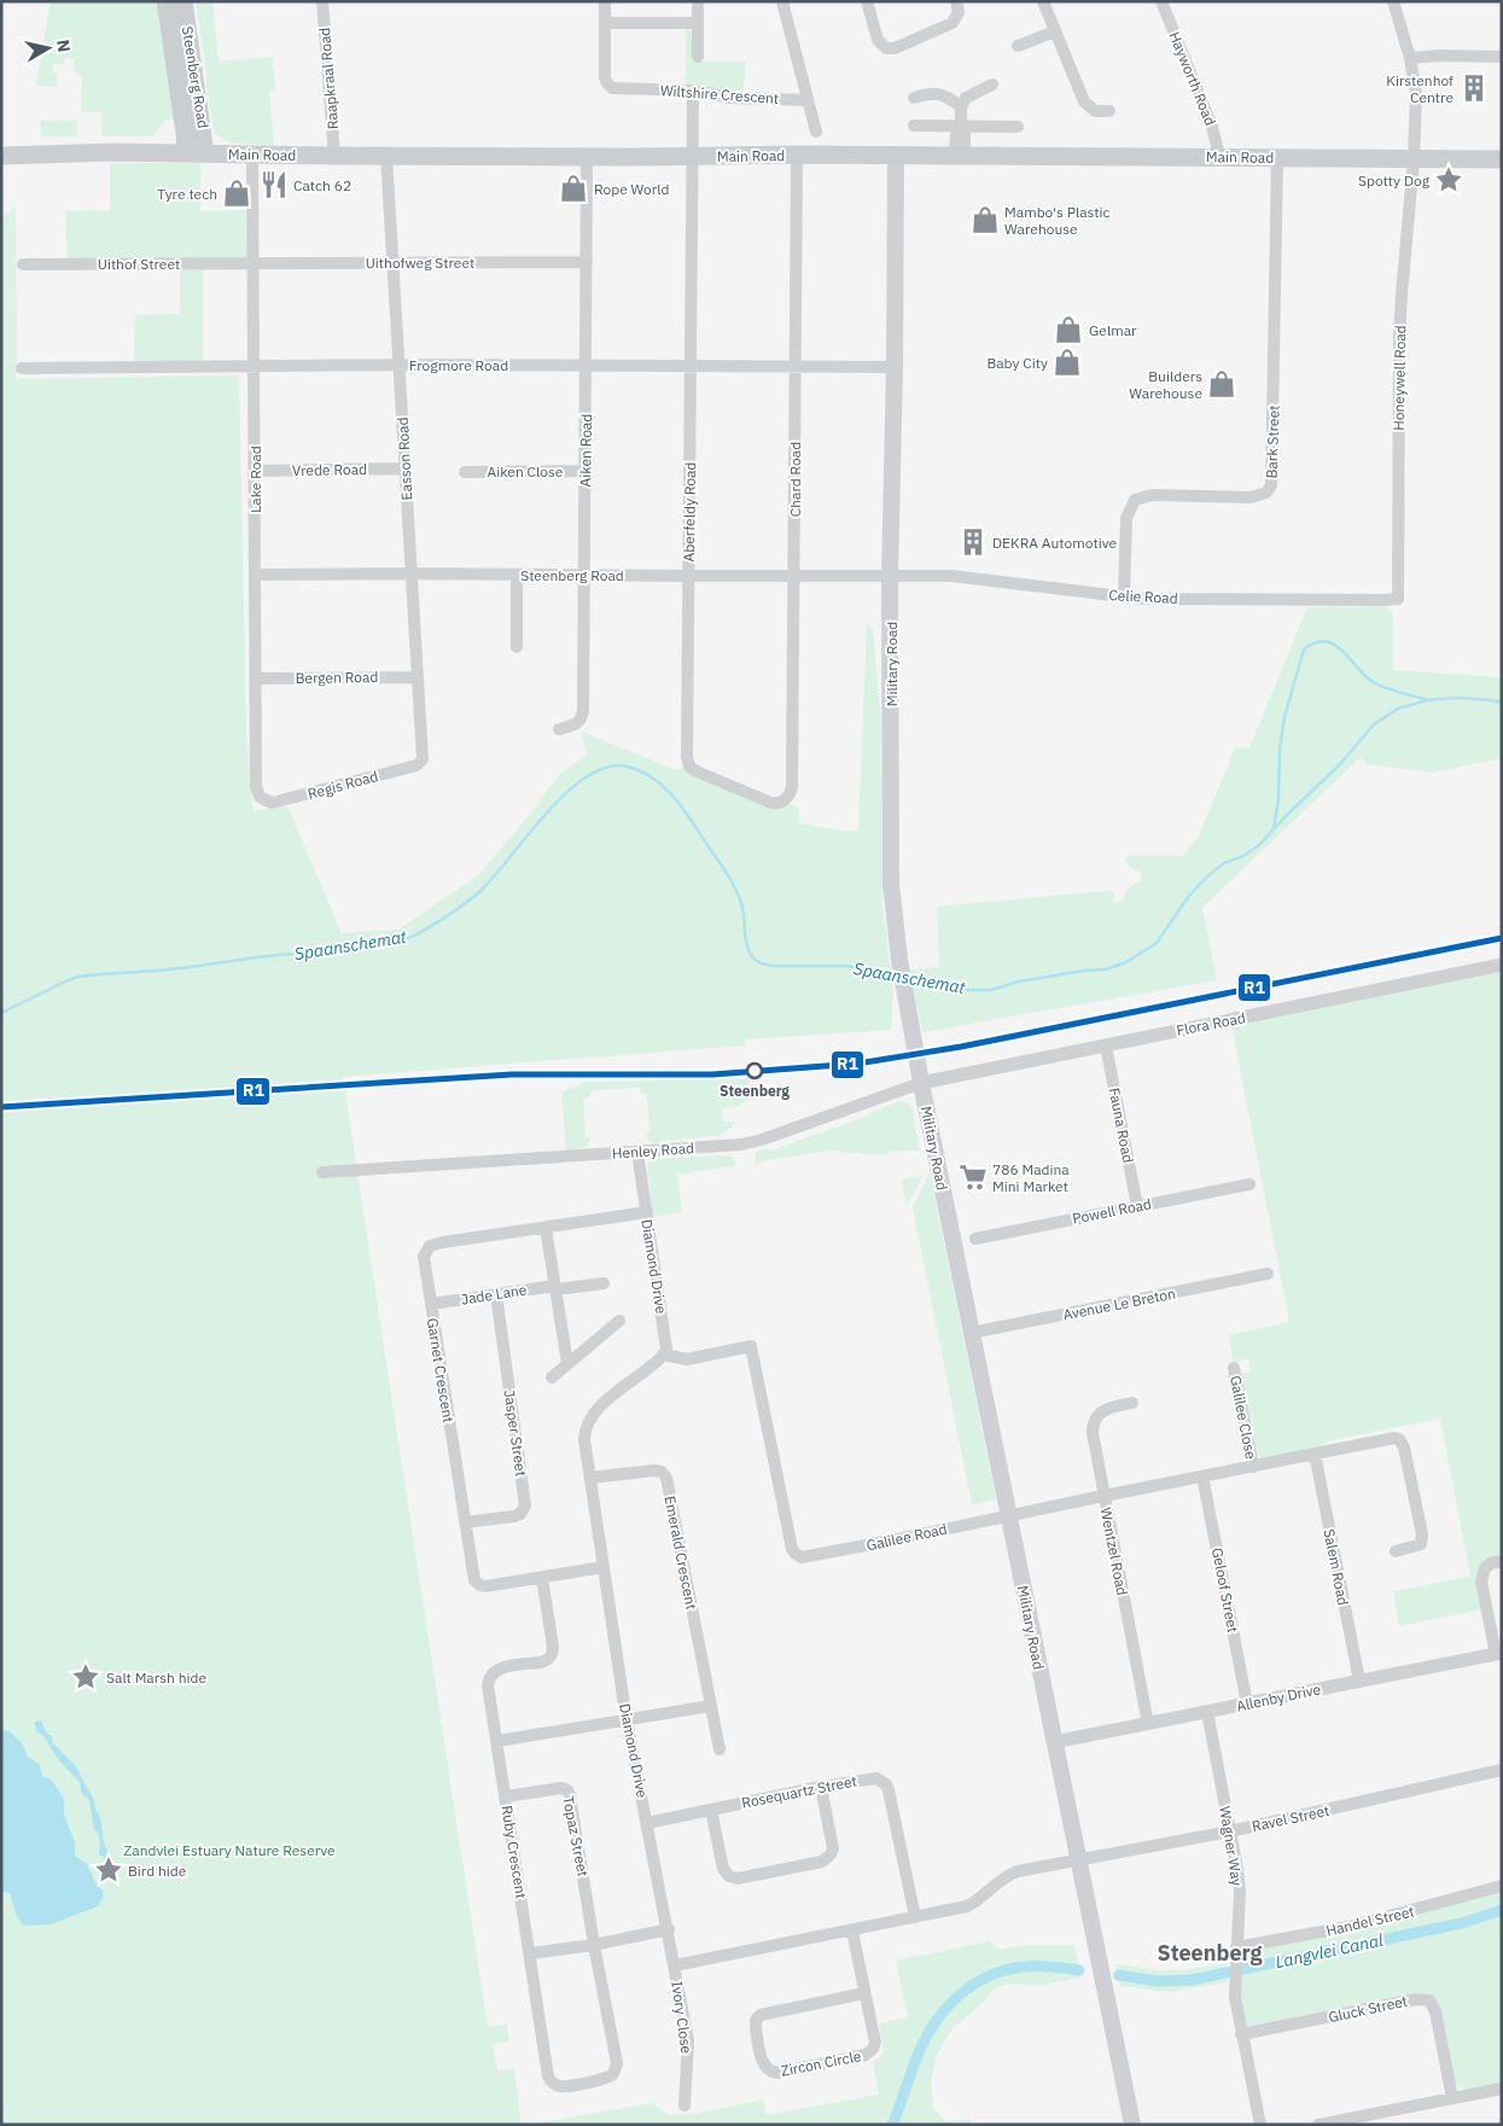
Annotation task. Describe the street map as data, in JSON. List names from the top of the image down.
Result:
{
  "streets": {
    "main road": ["Steenberg Road", "Main Road", "Military Road"],
    "street": [
      "Raapkraal Road",
      "Hayworth Road",
      "Wiltshire Crescent",
      "Uithofweg Street",
      "Uithof Street",
      "Frogmore Road",
      "Honeywell Road",
      "Bark Street",
      "Aiken Road",
      "Easson Road",
      "Vrede Road",
      "Aiken Close",
      "Lake Road",
      "Chard Road",
      "Aberfeldy Road",
      "Celie Road",
      "Bergen Road",
      "Regis Road",
      "Flora Road",
      "Fauna Road",
      "Henley Road",
      "Powell Road",
      "Diamond Drive",
      "Jade Lane",
      "Avenue Le Breton",
      "Garnet Crescent",
      "Galilee Close",
      "Jasper Street",
      "Galilee Road",
      "Wentzel Road",
      "Emerald Crescent",
      "Salem Road",
      "Geloof Street",
      "Allenby Drive",
      "Rosequartz Street",
      "Ravel Street",
      "Topaz Street",
      "Wagner Way",
      "Ruby Crescent",
      "Handel Street",
      "Gluck Street",
      "Ivory Close",
      "Zircon Circle"
    ]
  },
  "crossings": [
    ["Steenberg Road", "Main Road"],
    ["Steenberg Road", "Aiken Road"],
    ["Steenberg Road", "Easson Road"],
    ["Steenberg Road", "Lake Road"],
    ["Steenberg Road", "Chard Road"],
    ["Steenberg Road", "Aberfeldy Road"],
    ["Steenberg Road", "Celie Road"],
    ["Steenberg Road", "Military Road"],
    ["Raapkraal Road", "Main Road"],
    ["Hayworth Road", "Main Road"],
    ["Wiltshire Crescent", "Aberfeldy Road"],
    ["Main Road", "Honeywell Road"],
    ["Main Road", "Bark Street"],
    ["Main Road", "Aiken Road"],
    ["Main Road", "Easson Road"],
    ["Main Road", "Lake Road"],
    ["Main Road", "Chard Road"],
    ["Main Road", "Aberfeldy Road"],
    ["Main Road", "Military Road"],
    ["Uithofweg Street", "Uithof Street"],
    ["Uithofweg Street", "Aiken Road"],
    ["Uithofweg Street", "Easson Road"],
    ["Uithofweg Street", "Lake Road"],
    ["Uithof Street", "Lake Road"],
    ["Frogmore Road", "Aiken Road"],
    ["Frogmore Road", "Easson Road"],
    ["Frogmore Road", "Lake Road"],
    ["Frogmore Road", "Chard Road"],
    ["Frogmore Road", "Aberfeldy Road"],
    ["Frogmore Road", "Military Road"],
    ["Honeywell Road", "Celie Road"],
    ["Bark Street", "Celie Road"],
    ["Aiken Road", "Aiken Close"],
    ["Easson Road", "Vrede Road"],
    ["Easson Road", "Bergen Road"],
    ["Easson Road", "Regis Road"],
    ["Vrede Road", "Lake Road"],
    ["Lake Road", "Bergen Road"],
    ["Lake Road", "Regis Road"],
    ["Chard Road", "Aberfeldy Road"],
    ["Celie Road", "Military Road"],
    ["Military Road", "Flora Road"],
    ["Military Road", "Henley Road"],
    ["Military Road", "Avenue Le Breton"],
    ["Military Road", "Galilee Road"],
    ["Military Road", "Allenby Drive"],
    ["Military Road", "Ravel Street"],
    ["Flora Road", "Fauna Road"],
    ["Flora Road", "Henley Road"],
    ["Fauna Road", "Powell Road"],
    ["Henley Road", "Diamond Drive"],
    ["Diamond Drive", "Garnet Crescent"],
    ["Diamond Drive", "Galilee Road"],
    ["Diamond Drive", "Emerald Crescent"],
    ["Diamond Drive", "Rosequartz Street"],
    ["Diamond Drive", "Ivory Close"],
    ["Jade Lane", "Garnet Crescent"],
    ["Jade Lane", "Jasper Street"],
    ["Garnet Crescent", "Jasper Street"],
    ["Garnet Crescent", "Ruby Crescent"],
    ["Galilee Close", "Galilee Road"],
    ["Galilee Road", "Wentzel Road"],
    ["Galilee Road", "Salem Road"],
    ["Galilee Road", "Geloof Street"],
    ["Wentzel Road", "Allenby Drive"],
    ["Salem Road", "Allenby Drive"],
    ["Geloof Street", "Allenby Drive"],
    ["Allenby Drive", "Wagner Way"],
    ["Ravel Street", "Wagner Way"],
    ["Topaz Street", "Ruby Crescent"],
    ["Wagner Way", "Handel Street"],
    ["Wagner Way", "Gluck Street"]
  ],
  "districts": ["Steenberg"],
  "water": ["Spaanschemat", "Langvlei Canal"],
  "parks": ["Zandvlei Estuary Nature Reserve"],
  "places": {
    "building": ["Kirstenhof Centre", "DEKRA Automotive"],
    "place": ["Spotty Dog", "Salt Marsh hide", "Bird hide"],
    "restaurant": ["Catch 62"],
    "shop": [
      "Rope World",
      "Tyre tech",
      "Mambo's Plastic Warehouse",
      "Gelmar",
      "Baby City",
      "Builders Warehouse"
    ],
    "other": ["Steenberg"],
    "supermarket": ["786 Madina Mini Market"]
  },
  "lines": ["transit line R1"],
  "north": "right"
}
